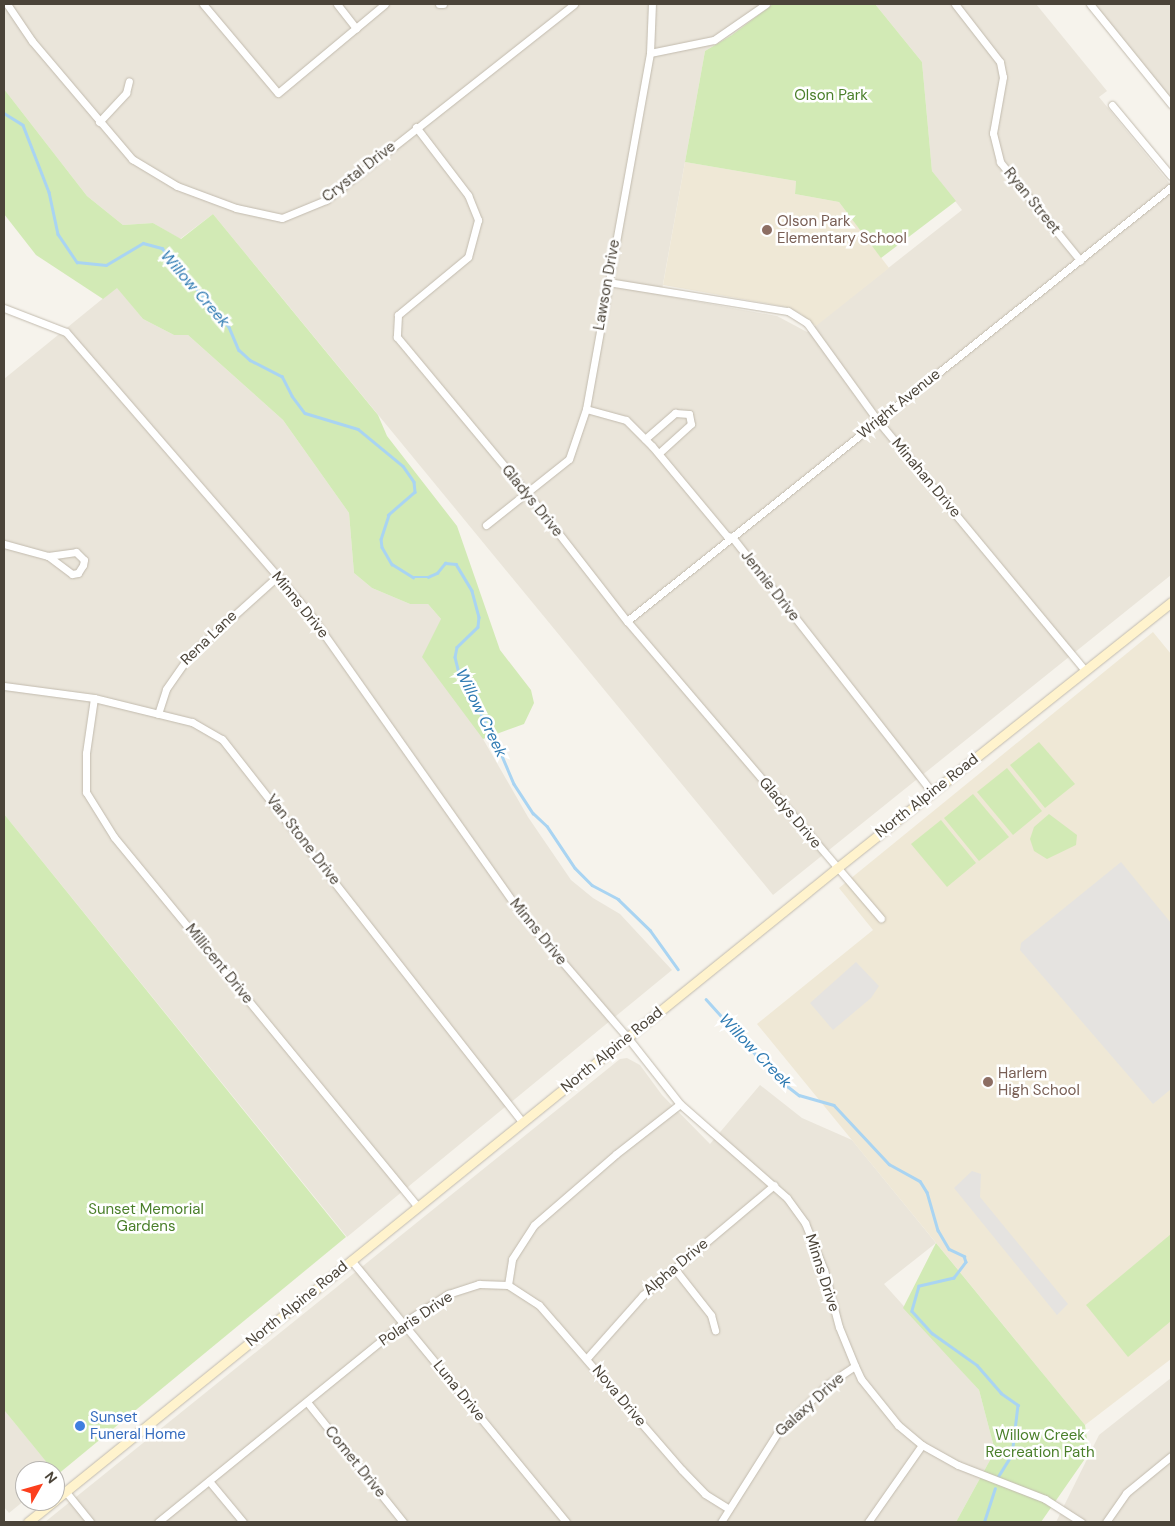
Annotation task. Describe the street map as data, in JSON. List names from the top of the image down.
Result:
{
  "streets": {
    "main road": ["North Alpine Road"],
    "street": [
      "Crystal Drive",
      "Ryan Street",
      "Lawson Drive",
      "Wright Avenue",
      "Minahan Drive",
      "Gladys Drive",
      "Jennie Drive",
      "Minns Drive",
      "Rena Lane",
      "Van Stone Drive",
      "Millicent Drive",
      "Alpha Drive",
      "Polaris Drive",
      "Luna Drive",
      "Nova Drive",
      "Galaxy Drive",
      "Comet Drive"
    ]
  },
  "crossings": [
    ["Crystal Drive", "Gladys Drive"],
    ["Ryan Street", "Wright Avenue"],
    ["Lawson Drive", "Minahan Drive"],
    ["Lawson Drive", "Gladys Drive"],
    ["Lawson Drive", "Jennie Drive"],
    ["Wright Avenue", "Minahan Drive"],
    ["Wright Avenue", "Gladys Drive"],
    ["Wright Avenue", "Jennie Drive"],
    ["Minahan Drive", "North Alpine Road"],
    ["Gladys Drive", "North Alpine Road"],
    ["Jennie Drive", "North Alpine Road"],
    ["Minns Drive", "Rena Lane"],
    ["Minns Drive", "North Alpine Road"],
    ["Minns Drive", "Alpha Drive"],
    ["Minns Drive", "Galaxy Drive"],
    ["Rena Lane", "Van Stone Drive"],
    ["North Alpine Road", "Van Stone Drive"],
    ["North Alpine Road", "Millicent Drive"],
    ["North Alpine Road", "Luna Drive"],
    ["Van Stone Drive", "Millicent Drive"],
    ["Alpha Drive", "Nova Drive"],
    ["Polaris Drive", "Luna Drive"],
    ["Polaris Drive", "Nova Drive"],
    ["Polaris Drive", "Comet Drive"],
    ["Nova Drive", "Galaxy Drive"]
  ],
  "water": ["Willow Creek"],
  "parks": ["Olson Park", "Sunset Memorial Gardens", "Willow Creek Recreation Path"],
  "places": ["Olson Park Elementary School", "Harlem High School", "Sunset Funeral Home"],
  "north": "top right"
}
